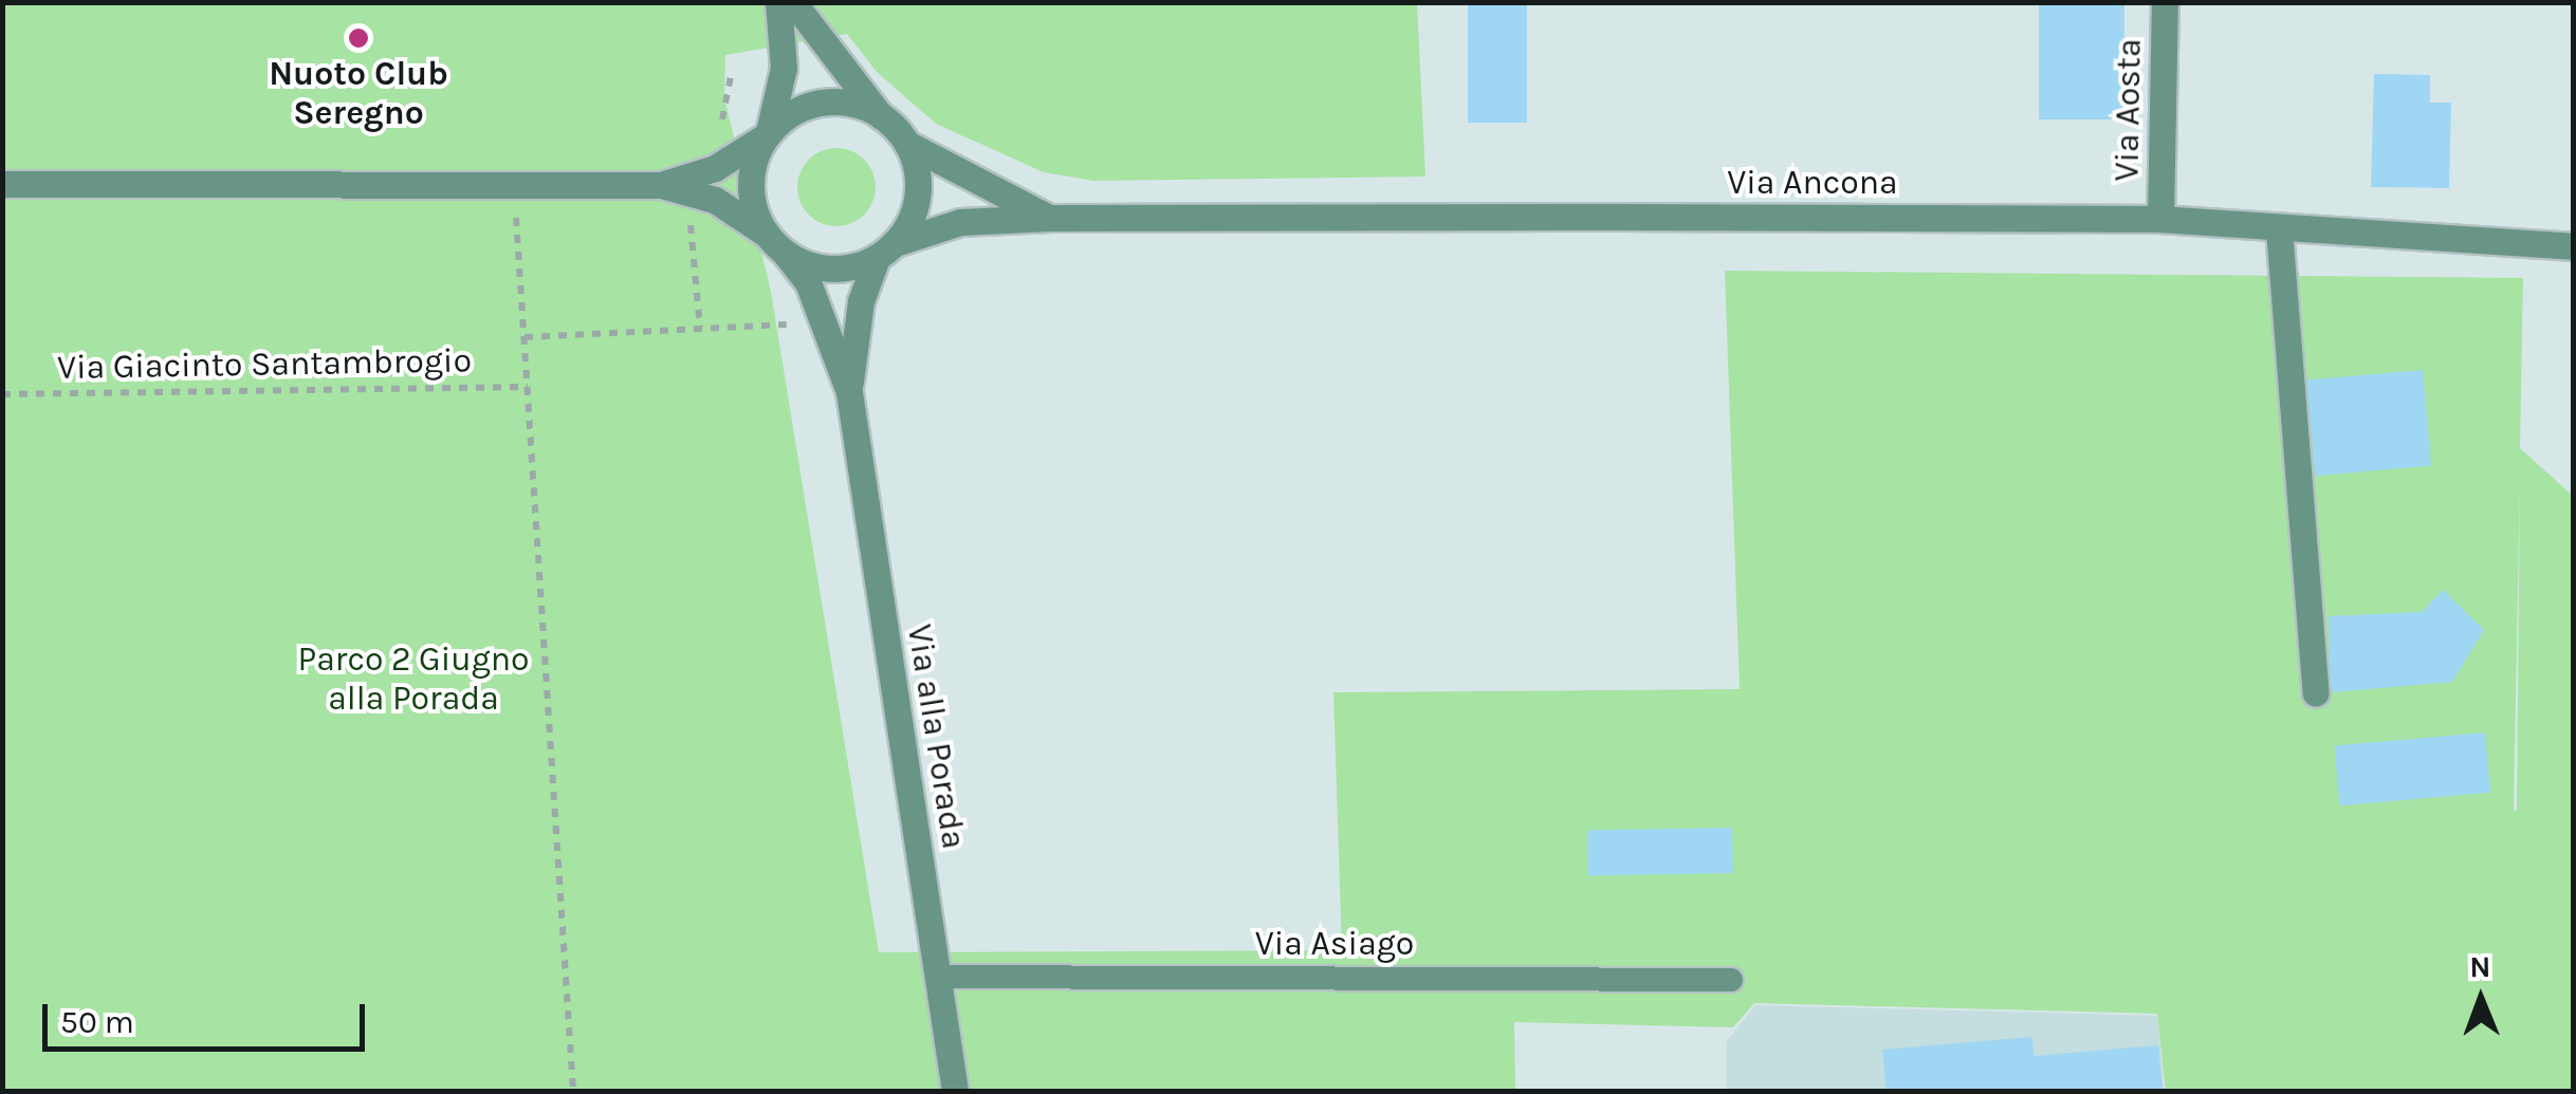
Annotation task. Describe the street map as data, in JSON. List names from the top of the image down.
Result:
{
  "streets": {
    "street": ["Via Aosta", "Via Ancona", "Via alla Porada"],
    "lane": ["Via Asiago"],
    "path": ["Via Giacinto Santambrogio"]
  },
  "crossings": [
    ["Via Aosta", "Via Ancona"],
    ["Via Ancona", "Via alla Porada"],
    ["Via alla Porada", "Via Asiago"]
  ],
  "parks": ["Parco 2 Giugno alla Porada"],
  "places": ["Nuoto Club Seregno"],
  "scale_bar": "50 m",
  "north": "top"
}
